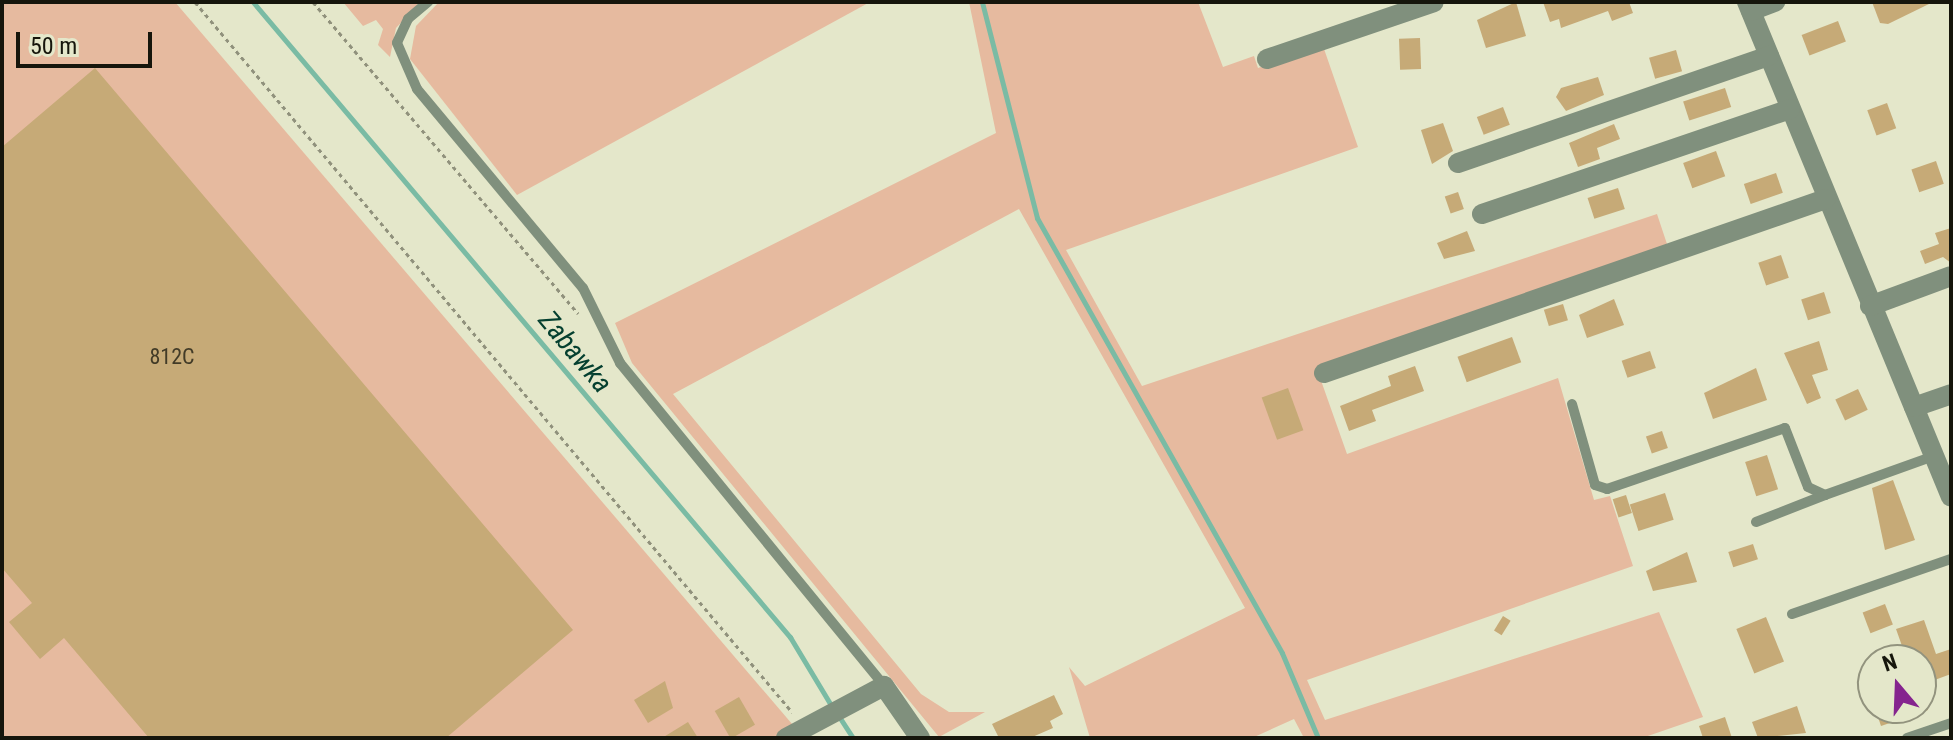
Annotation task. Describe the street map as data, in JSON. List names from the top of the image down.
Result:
{
  "water": ["Zabawka"],
  "house_numbers": ["812C"],
  "scale_bar": "50 m",
  "north": "top"
}
